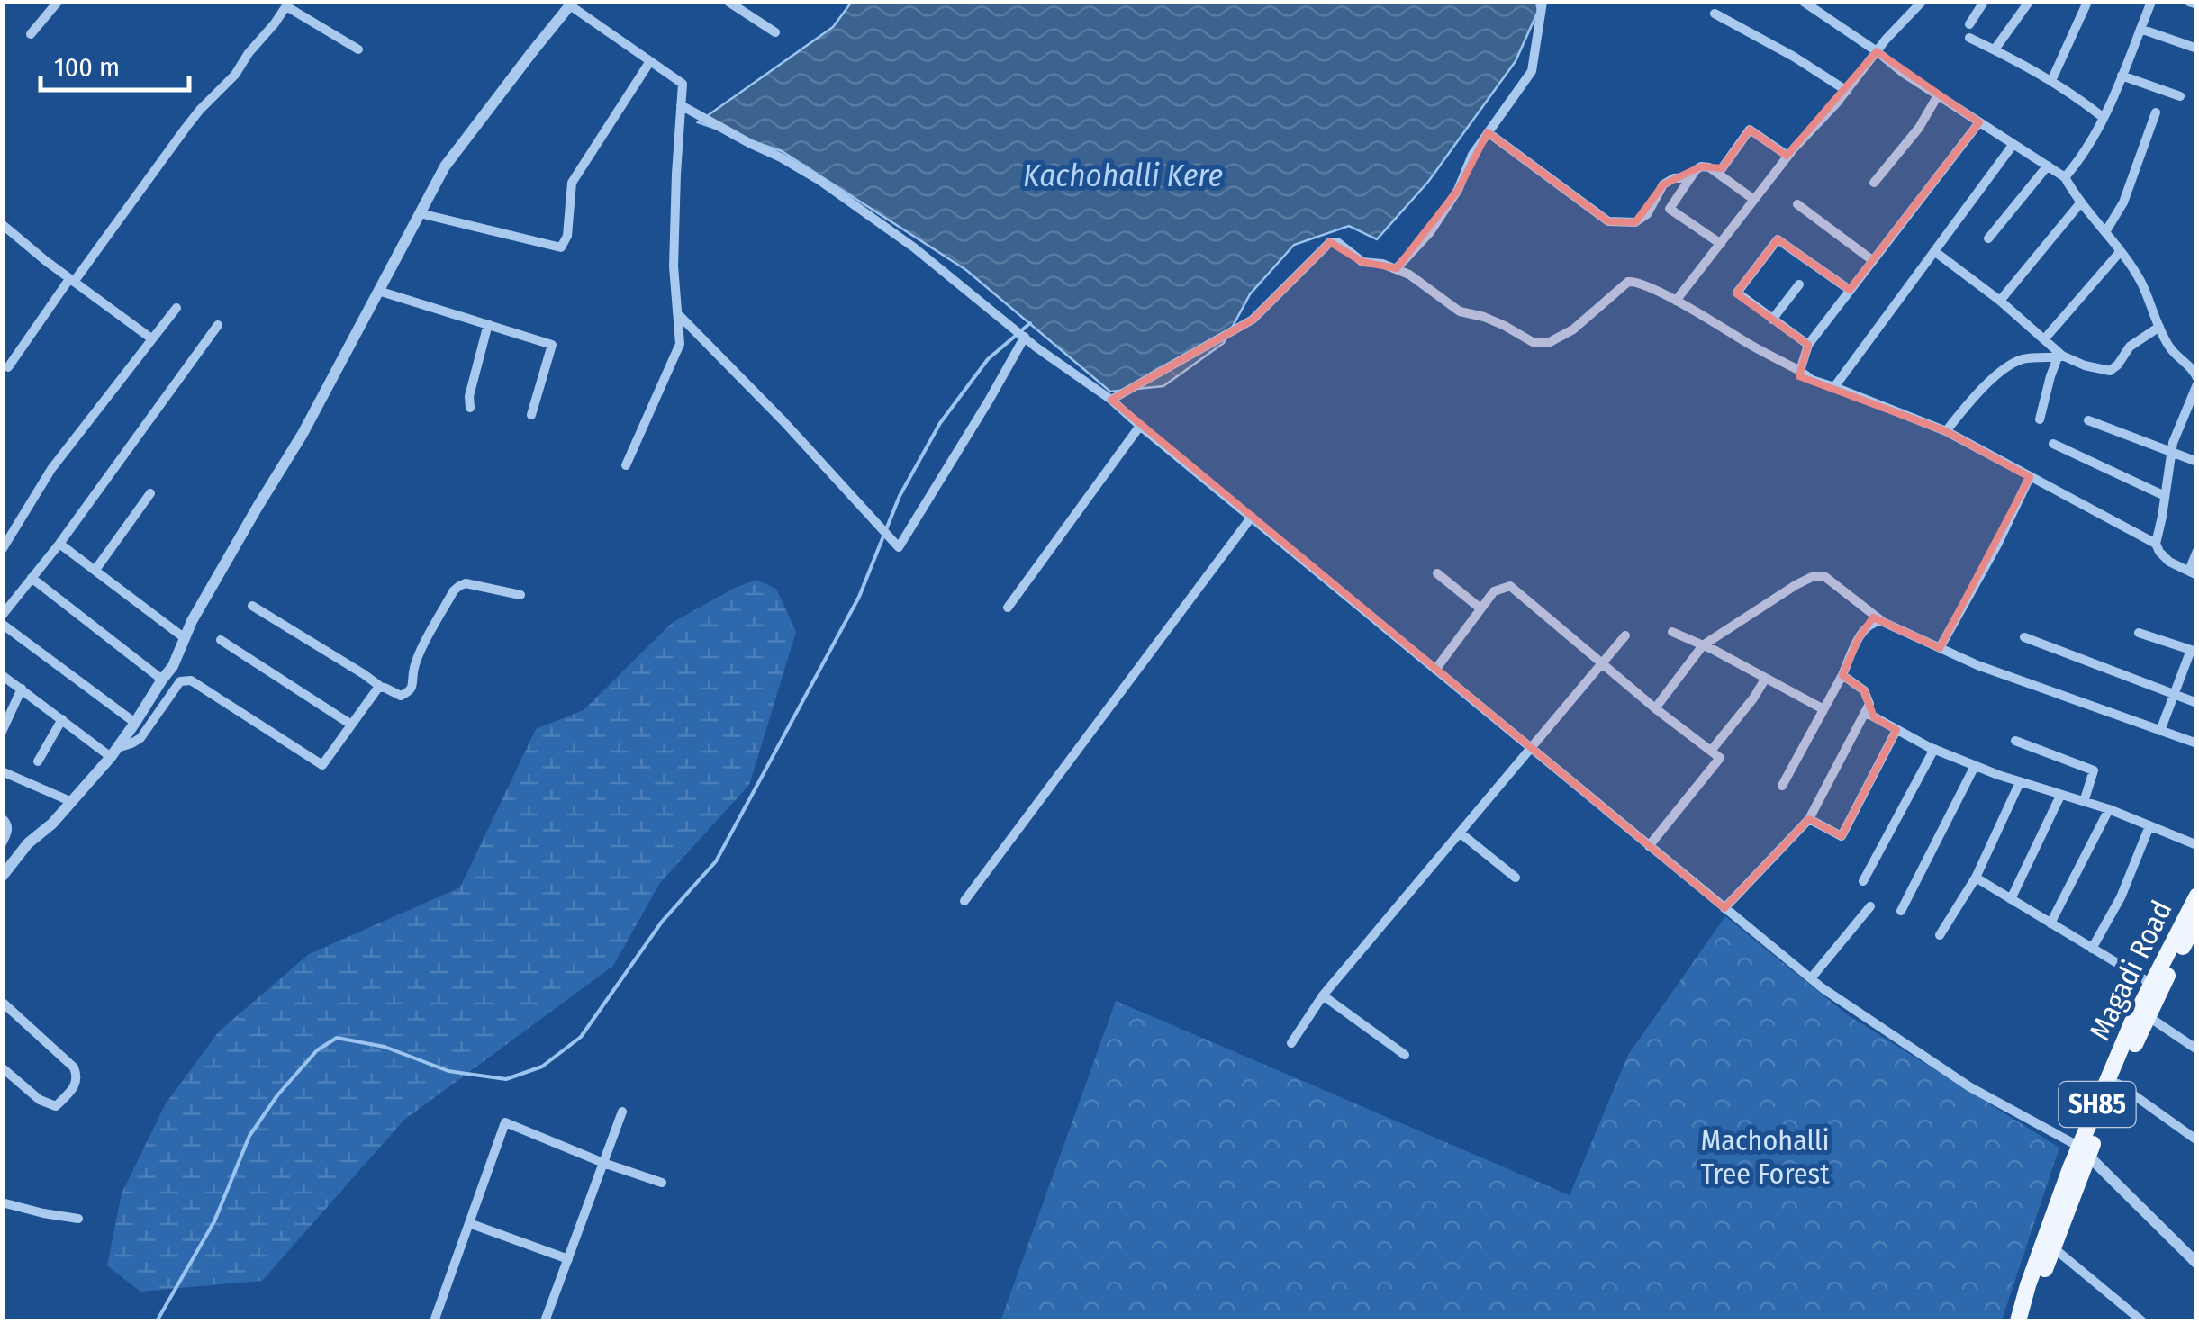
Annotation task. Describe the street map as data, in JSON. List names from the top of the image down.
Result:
{
  "streets": {
    "main road": ["Magadi Road", "SH85"]
  },
  "water": ["Kachohalli Kere"],
  "parks": ["Machohalli Tree Forest"],
  "scale_bar": "100 m"
}
